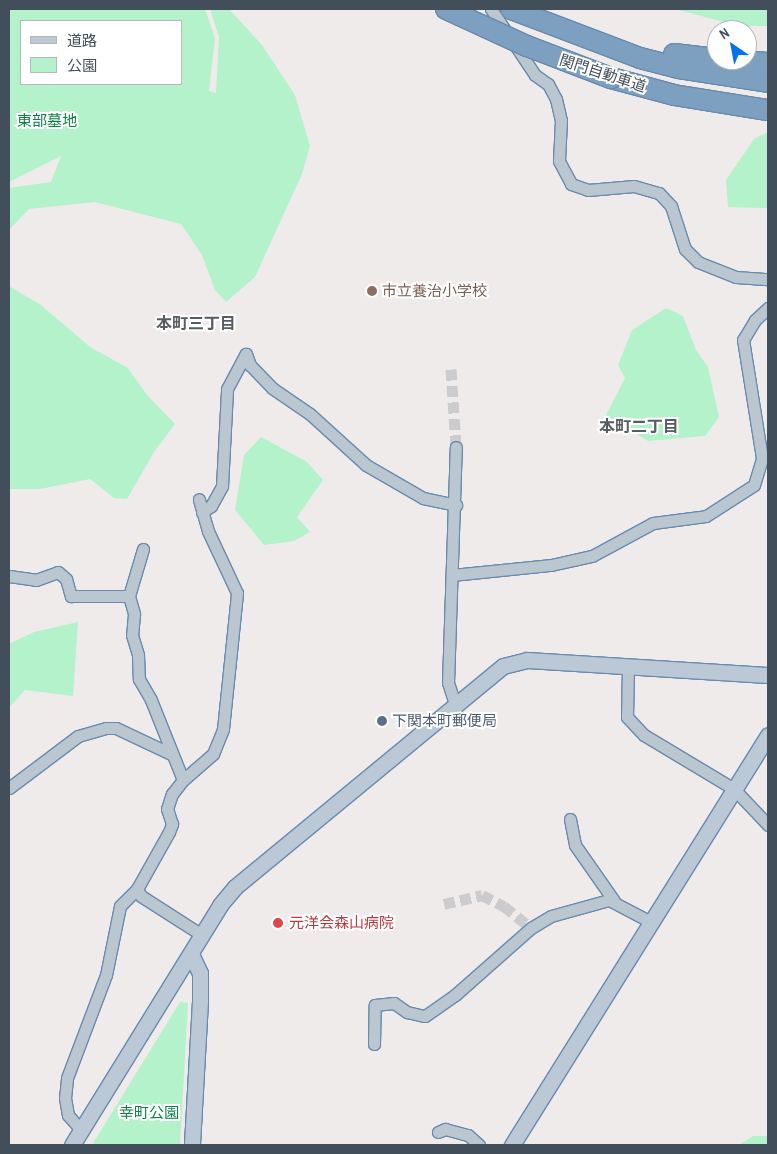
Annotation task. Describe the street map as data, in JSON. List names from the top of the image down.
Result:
{
  "streets": {
    "highway": ["関門自動車道"]
  },
  "districts": ["本町三丁目", "本町二丁目"],
  "parks": ["東部墓地", "幸町公園"],
  "places": ["市立養治小学校", "下関本町郵便局", "元洋会森山病院"],
  "legend": ["道路", "公園"],
  "north": "top left"
}
